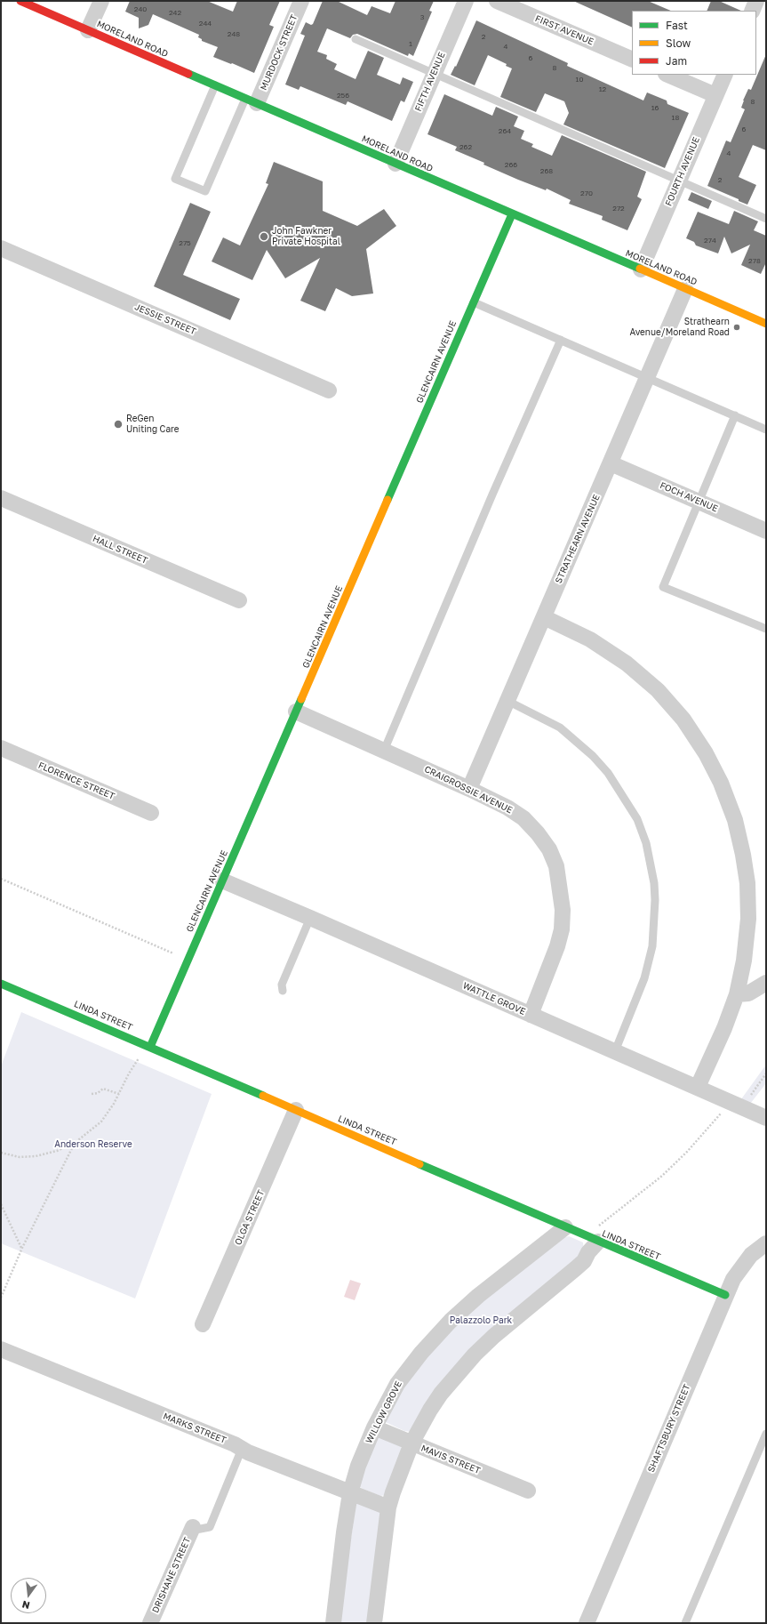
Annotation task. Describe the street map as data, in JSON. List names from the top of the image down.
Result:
{
  "streets": {
    "street": [
      "FIRST AVENUE",
      "MORELAND ROAD",
      "MURDOCK STREET",
      "FIFTH AVENUE",
      "FOURTH AVENUE",
      "JESSIE STREET",
      "GLENCAIRN AVENUE",
      "FOCH AVENUE",
      "STRATHEARN AVENUE",
      "HALL STREET",
      "FLORENCE STREET",
      "CRAIGROSSIE AVENUE",
      "WATTLE GROVE",
      "LINDA STREET",
      "OLGA STREET",
      "WILLOW GROVE",
      "MARKS STREET",
      "SHAFTSBURY STREET",
      "MAVIS STREET",
      "DRISHANE STREET"
    ]
  },
  "crossings": [
    ["MORELAND ROAD", "MURDOCK STREET"],
    ["MORELAND ROAD", "FIFTH AVENUE"],
    ["MORELAND ROAD", "FOURTH AVENUE"],
    ["MORELAND ROAD", "GLENCAIRN AVENUE"],
    ["MORELAND ROAD", "STRATHEARN AVENUE"],
    ["GLENCAIRN AVENUE", "CRAIGROSSIE AVENUE"],
    ["GLENCAIRN AVENUE", "WATTLE GROVE"],
    ["GLENCAIRN AVENUE", "LINDA STREET"],
    ["FOCH AVENUE", "STRATHEARN AVENUE"],
    ["STRATHEARN AVENUE", "CRAIGROSSIE AVENUE"],
    ["CRAIGROSSIE AVENUE", "WATTLE GROVE"],
    ["LINDA STREET", "OLGA STREET"],
    ["LINDA STREET", "WILLOW GROVE"],
    ["LINDA STREET", "SHAFTSBURY STREET"],
    ["WILLOW GROVE", "MARKS STREET"],
    ["WILLOW GROVE", "MAVIS STREET"]
  ],
  "parks": ["Anderson Reserve", "Palazzolo Park"],
  "places": ["John Fawkner Private Hospital", "Strathearn Avenue/Moreland Road", "ReGen Uniting Care"],
  "house_numbers": [
    "240",
    "242",
    "3",
    "244",
    "248",
    "2",
    "1",
    "4",
    "6",
    "8",
    "10",
    "12",
    "256",
    "8",
    "16",
    "18",
    "6",
    "264",
    "262",
    "4",
    "266",
    "268",
    "2",
    "270",
    "272",
    "274",
    "275",
    "278"
  ],
  "legend": ["Fast", "Slow", "Jam"],
  "north": "bottom"
}
